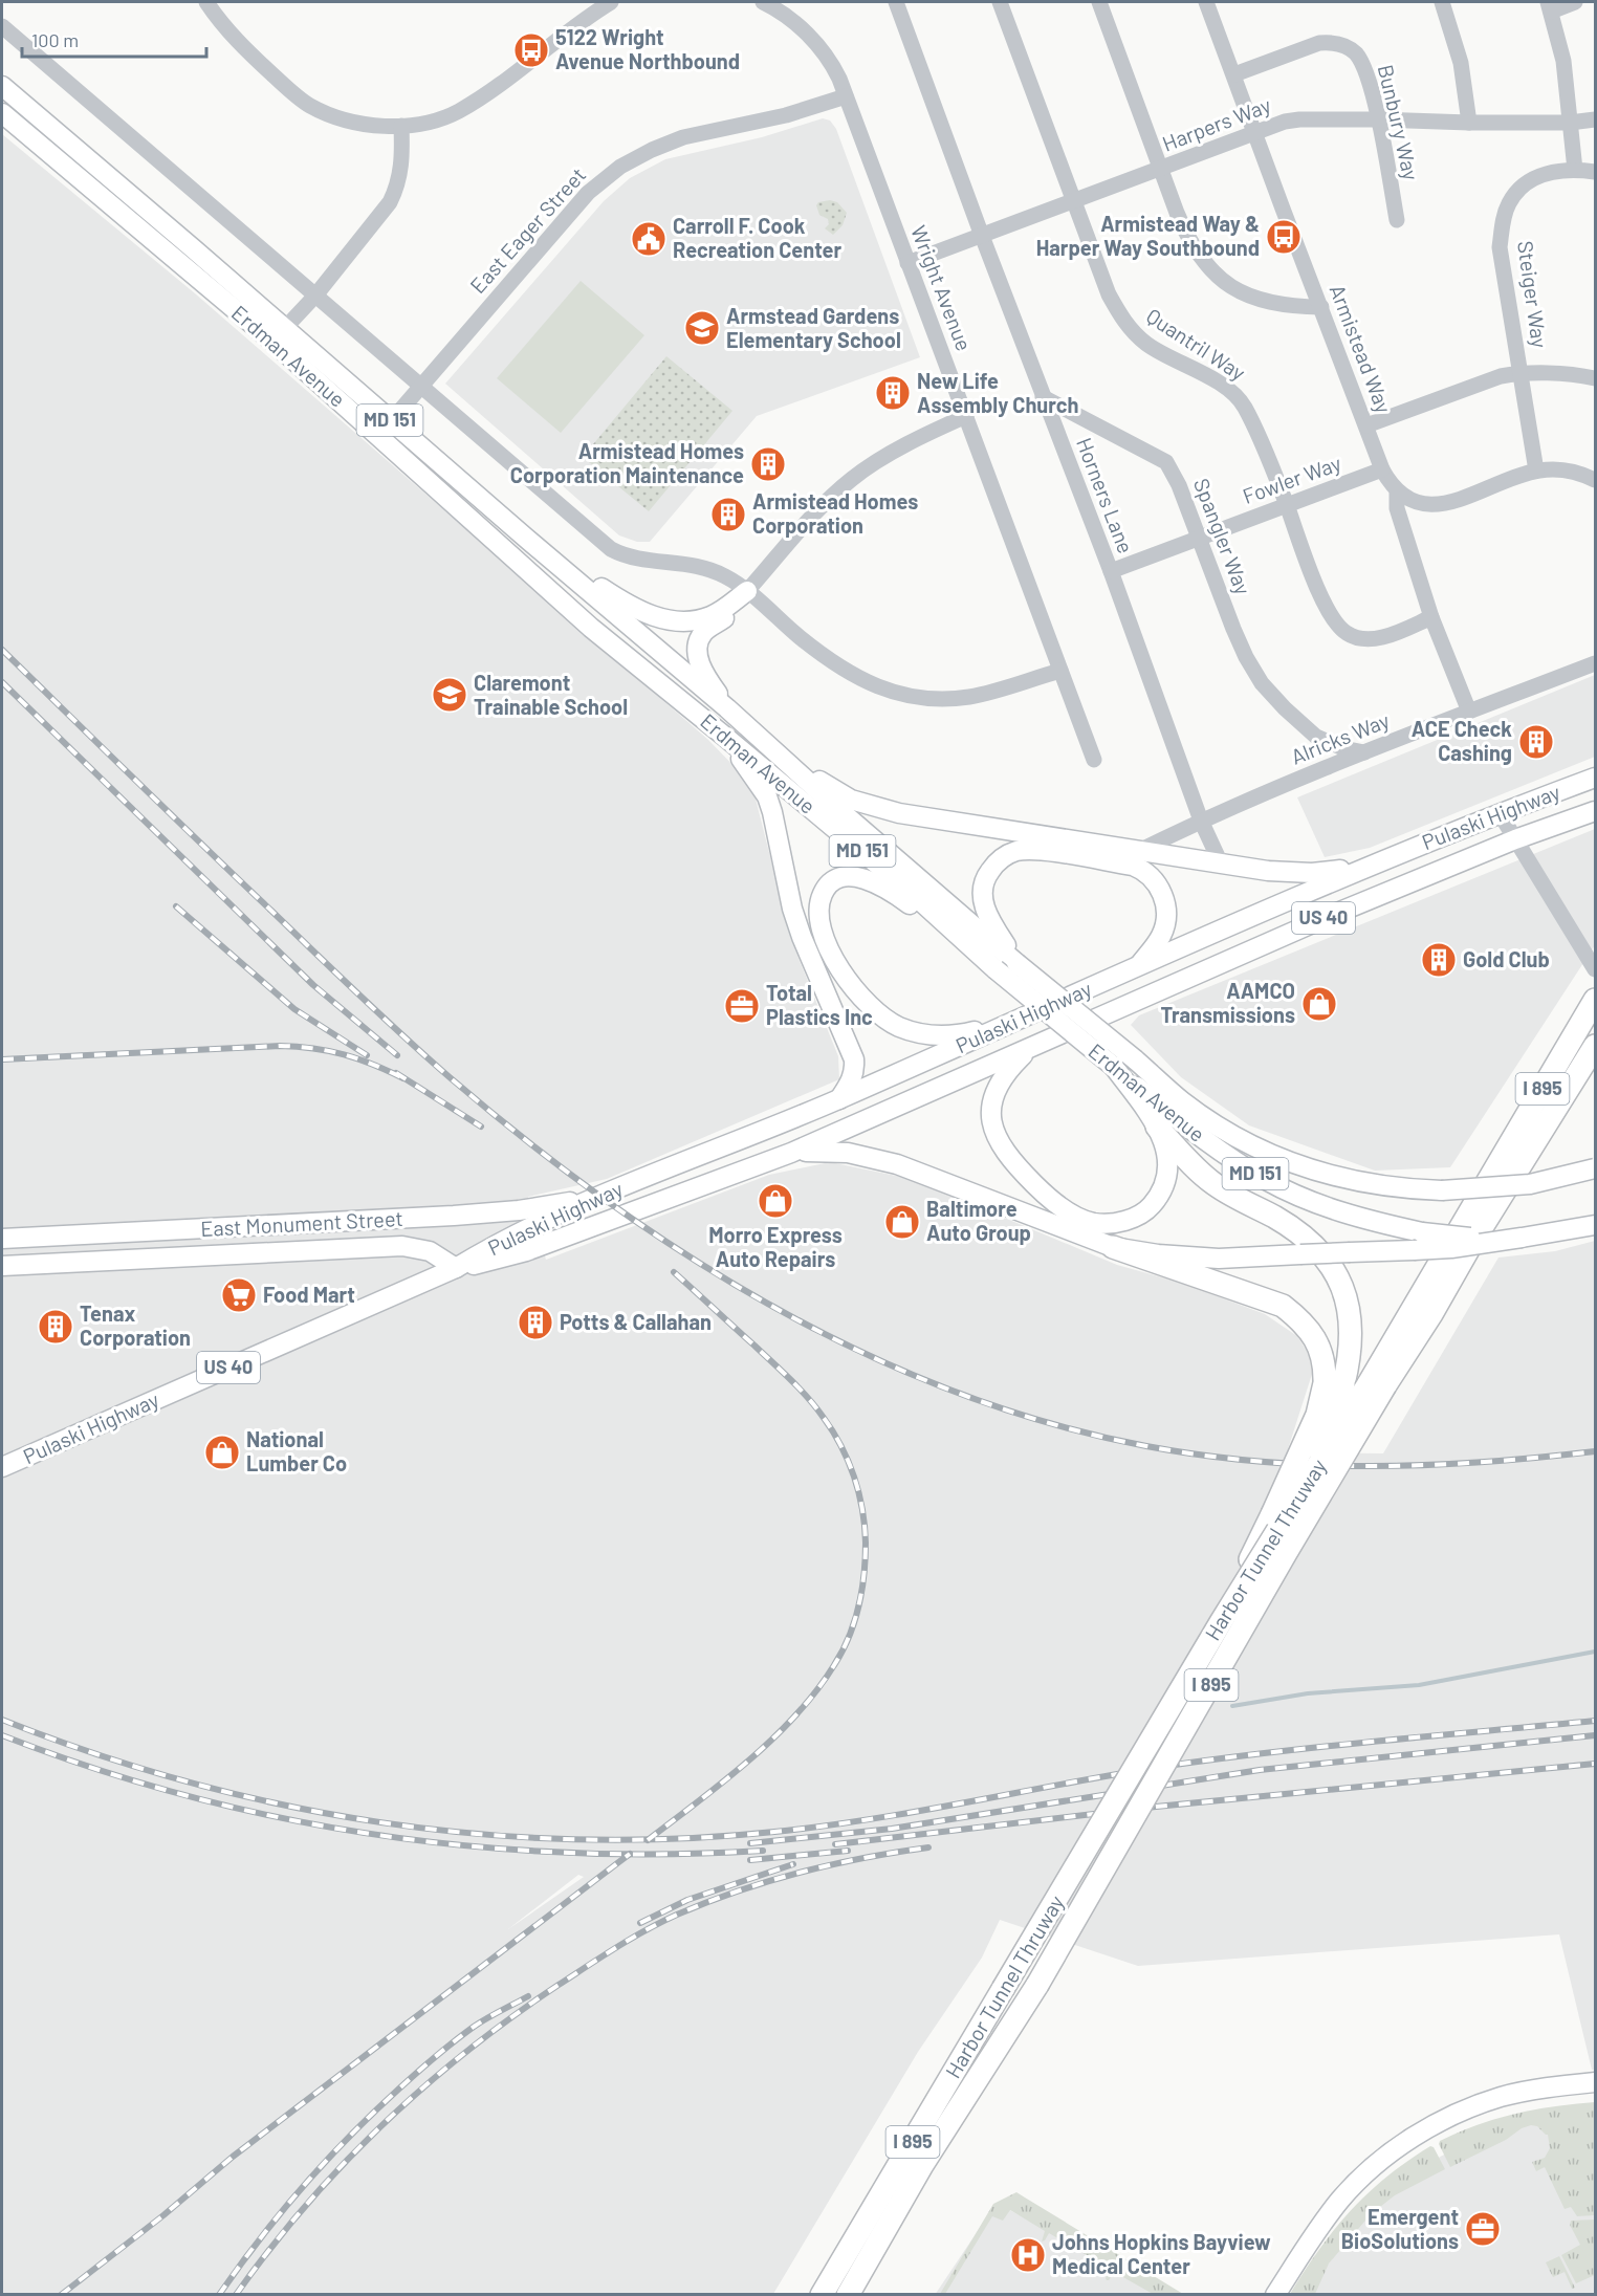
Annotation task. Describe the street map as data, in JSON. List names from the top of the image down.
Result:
{
  "streets": {
    "highway": ["I 895", "Harbor Tunnel Thruway"],
    "main road": [
      "Erdman Avenue",
      "MD 151",
      "Pulaski Highway",
      "US 40",
      "East Monument Street"
    ],
    "street": [
      "Bunbury Way",
      "Harpers Way",
      "East Eager Street",
      "Wright Avenue",
      "Steiger Way",
      "Quantril Way",
      "Armistead Way",
      "Fowler Way",
      "Horners Lane",
      "Spangler Way",
      "Alricks Way"
    ]
  },
  "crossings": [
    ["Bunbury Way", "Harpers Way"],
    ["Bunbury Way", "Armistead Way"],
    ["Harpers Way", "Wright Avenue"],
    ["Harpers Way", "Quantril Way"],
    ["Harpers Way", "Armistead Way"],
    ["Harpers Way", "Horners Lane"],
    ["East Eager Street", "Wright Avenue"],
    ["East Eager Street", "Erdman Avenue"],
    ["Quantril Way", "Armistead Way"],
    ["Quantril Way", "Fowler Way"],
    ["Armistead Way", "Fowler Way"],
    ["Armistead Way", "Alricks Way"],
    ["Fowler Way", "Horners Lane"],
    ["Fowler Way", "Spangler Way"],
    ["Horners Lane", "Spangler Way"],
    ["Horners Lane", "Alricks Way"],
    ["Spangler Way", "Alricks Way"],
    ["Pulaski Highway", "East Monument Street"]
  ],
  "places": {
    "bus stop": ["5122 Wright Avenue Northbound", "Armistead Way & Harper Way Southbound"],
    "public building": ["Carroll F. Cook Recreation Center"],
    "school or university": ["Armstead Gardens Elementary School", "Claremont Trainable School"],
    "building": [
      "New Life Assembly Church",
      "Armistead Homes Corporation Maintenance",
      "Armistead Homes Corporation",
      "ACE Check Cashing",
      "Gold Club",
      "Potts & Callahan",
      "Tenax Corporation"
    ],
    "shop": [
      "AAMCO Transmissions",
      "Morro Express Auto Repairs",
      "Baltimore Auto Group",
      "National Lumber Co"
    ],
    "office": ["Total Plastics Inc", "Emergent BioSolutions"],
    "supermarket": ["Food Mart"],
    "hospital": ["Johns Hopkins Bayview Medical Center"]
  },
  "scale_bar": "100 m"
}
